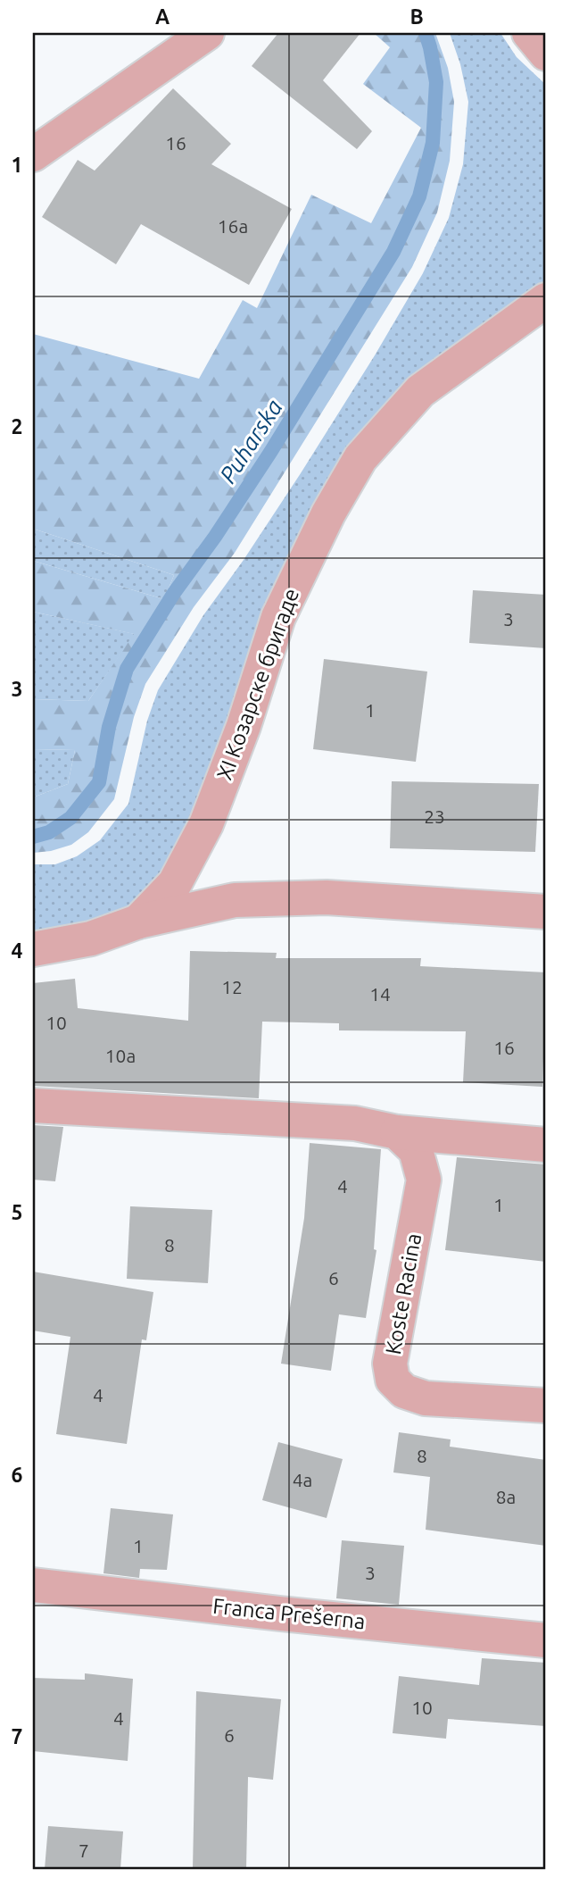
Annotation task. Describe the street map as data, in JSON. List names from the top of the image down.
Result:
{
  "streets": {
    "street": ["XI Козарске бригаде", "Koste Racina", "Franca Prešerna"]
  },
  "water": ["Puharska"],
  "house_numbers": [
    "16",
    "16a",
    "3",
    "1",
    "23",
    "12",
    "14",
    "10",
    "16",
    "10a",
    "4",
    "1",
    "8",
    "6",
    "4",
    "8",
    "4a",
    "8a",
    "1",
    "3",
    "10",
    "4",
    "6",
    "7"
  ],
  "grid": {
    "columns": ["A", "B"],
    "rows": [
      "1",
      "2",
      "3",
      "4",
      "5",
      "6",
      "7"
    ]
  }
}
